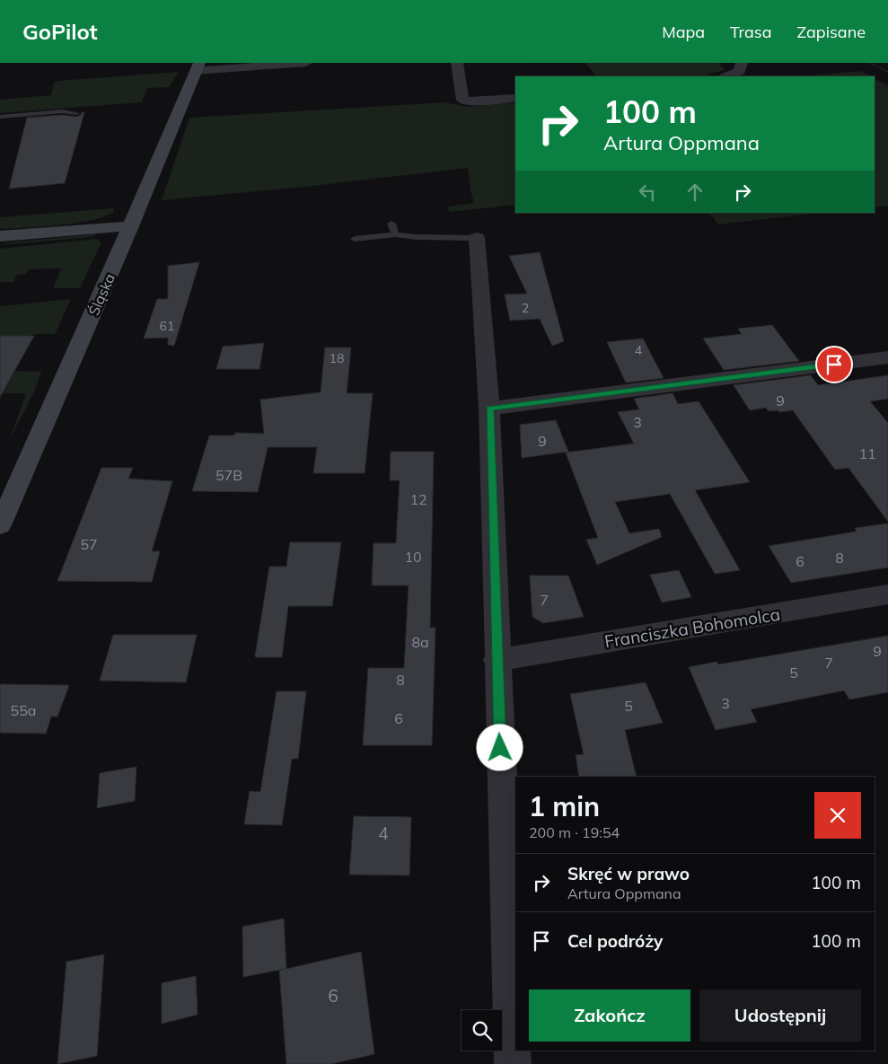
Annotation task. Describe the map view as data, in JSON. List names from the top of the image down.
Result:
{
  "streets": {
    "street": ["Śląska", "Franciszka Bohomolca"]
  },
  "house_numbers": [
    "2",
    "61",
    "4",
    "18",
    "9",
    "3",
    "9",
    "11",
    "57B",
    "12",
    "57",
    "10",
    "8",
    "6",
    "7",
    "8a",
    "9",
    "7",
    "5",
    "8",
    "3",
    "5",
    "55a",
    "6",
    "4",
    "6"
  ],
  "page": {
    "header": "GoPilot",
    "nav": ["Mapa", "Trasa", "Zapisane"],
    "turn": ["100 m", "Artura Oppmana"],
    "heading": ["1 min", "200 m · 19:54"],
    "list": [
      {
        "name": "Skręć w prawo",
        "note": "Artura Oppmana",
        "value": "100 m"
      },
      {
        "name": "Cel podróży",
        "value": "100 m"
      }
    ],
    "buttons": ["Zakończ", "Udostępnij"]
  }
}
